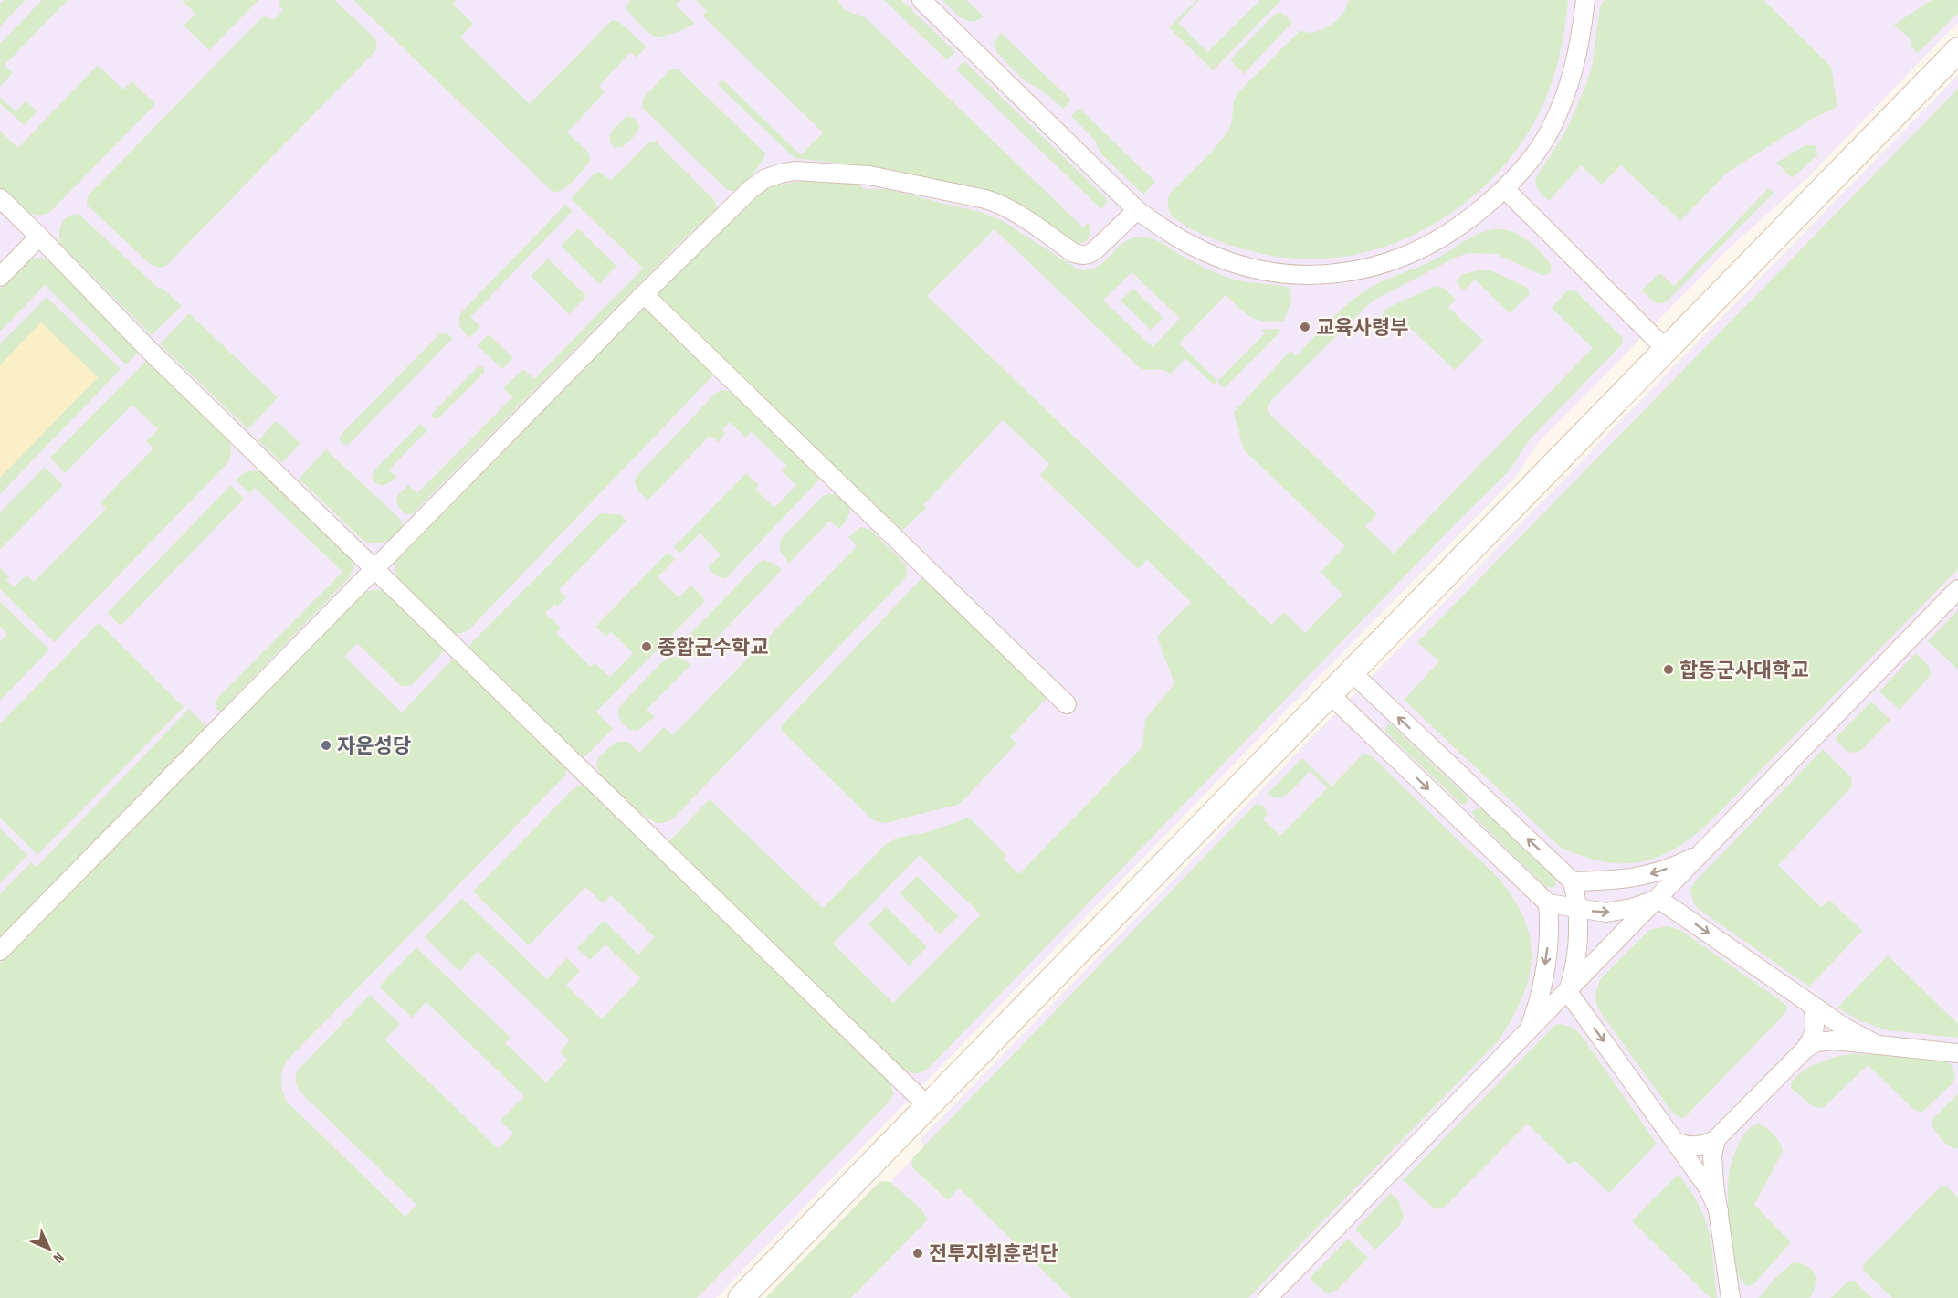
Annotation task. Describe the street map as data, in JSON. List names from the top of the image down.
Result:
{
  "places": [
    "교육사령부",
    "종합군수학교",
    "합동군사대학교",
    "자운성당",
    "전투지휘훈련단"
  ],
  "north": "bottom right"
}
